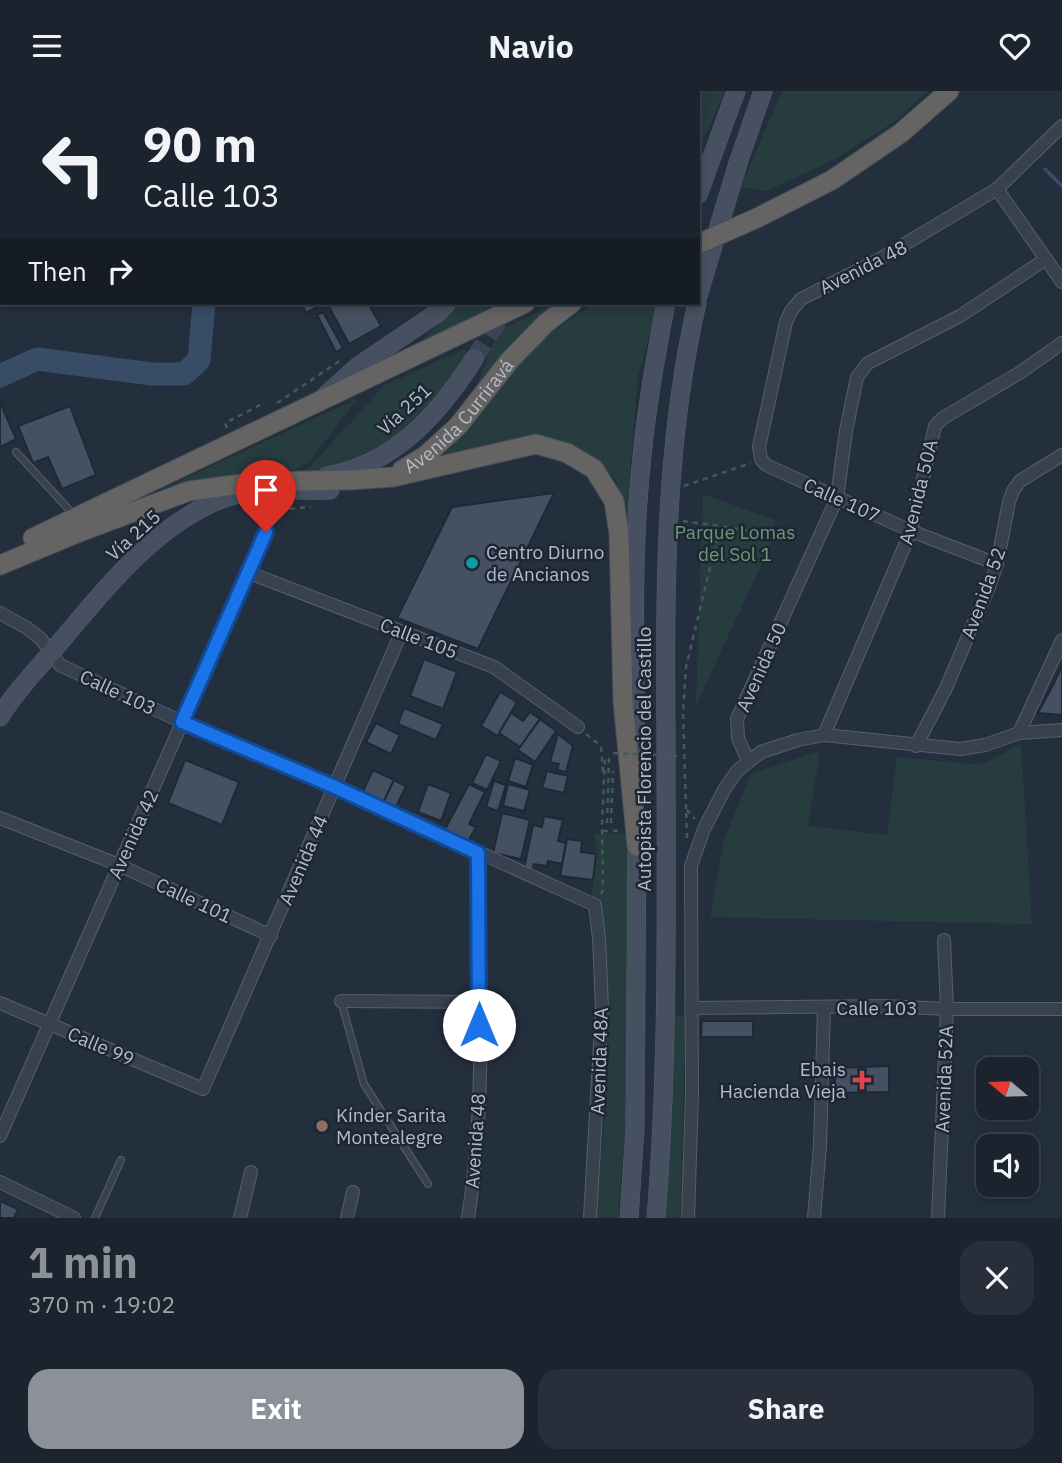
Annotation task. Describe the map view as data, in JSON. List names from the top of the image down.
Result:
{
  "streets": {
    "highway": ["Avenida Curriravá"],
    "main road": ["Vía 251", "Vía 215", "Autopista Florencio del Castillo"],
    "street": [
      "Avenida 48",
      "Avenida 50A",
      "Calle 107",
      "Avenida 52",
      "Calle 105",
      "Avenida 50",
      "Calle 103",
      "Avenida 42",
      "Avenida 44",
      "Calle 101",
      "Calle 99",
      "Avenida 48A",
      "Avenida 52A"
    ]
  },
  "crossings": [
    ["Avenida 48", "Calle 107"],
    ["Avenida 48", "Calle 103"],
    ["Vía 251", "Avenida Curriravá"],
    ["Avenida Curriravá", "Vía 215"],
    ["Avenida 50A", "Calle 107"],
    ["Calle 107", "Avenida 52"],
    ["Calle 107", "Avenida 50"],
    ["Vía 215", "Calle 103"],
    ["Calle 105", "Avenida 42"],
    ["Calle 105", "Avenida 44"],
    ["Calle 103", "Avenida 42"],
    ["Calle 103", "Avenida 44"],
    ["Calle 103", "Avenida 48A"],
    ["Calle 103", "Avenida 52A"],
    ["Avenida 42", "Calle 101"],
    ["Avenida 42", "Calle 99"],
    ["Avenida 44", "Calle 101"],
    ["Avenida 44", "Calle 99"]
  ],
  "parks": ["Parque Lomas del Sol 1"],
  "places": {
    "other": ["Centro Diurno de Ancianos", "Kínder Sarita Montealegre"],
    "health": ["Ebais Hacienda Vieja"]
  },
  "north": "left",
  "page": {
    "header": "Navio",
    "turn": ["90 m", "Calle 103"],
    "then": "Then",
    "heading": ["1 min", "370 m · 19:02"],
    "buttons": ["Exit", "Share"]
  }
}
